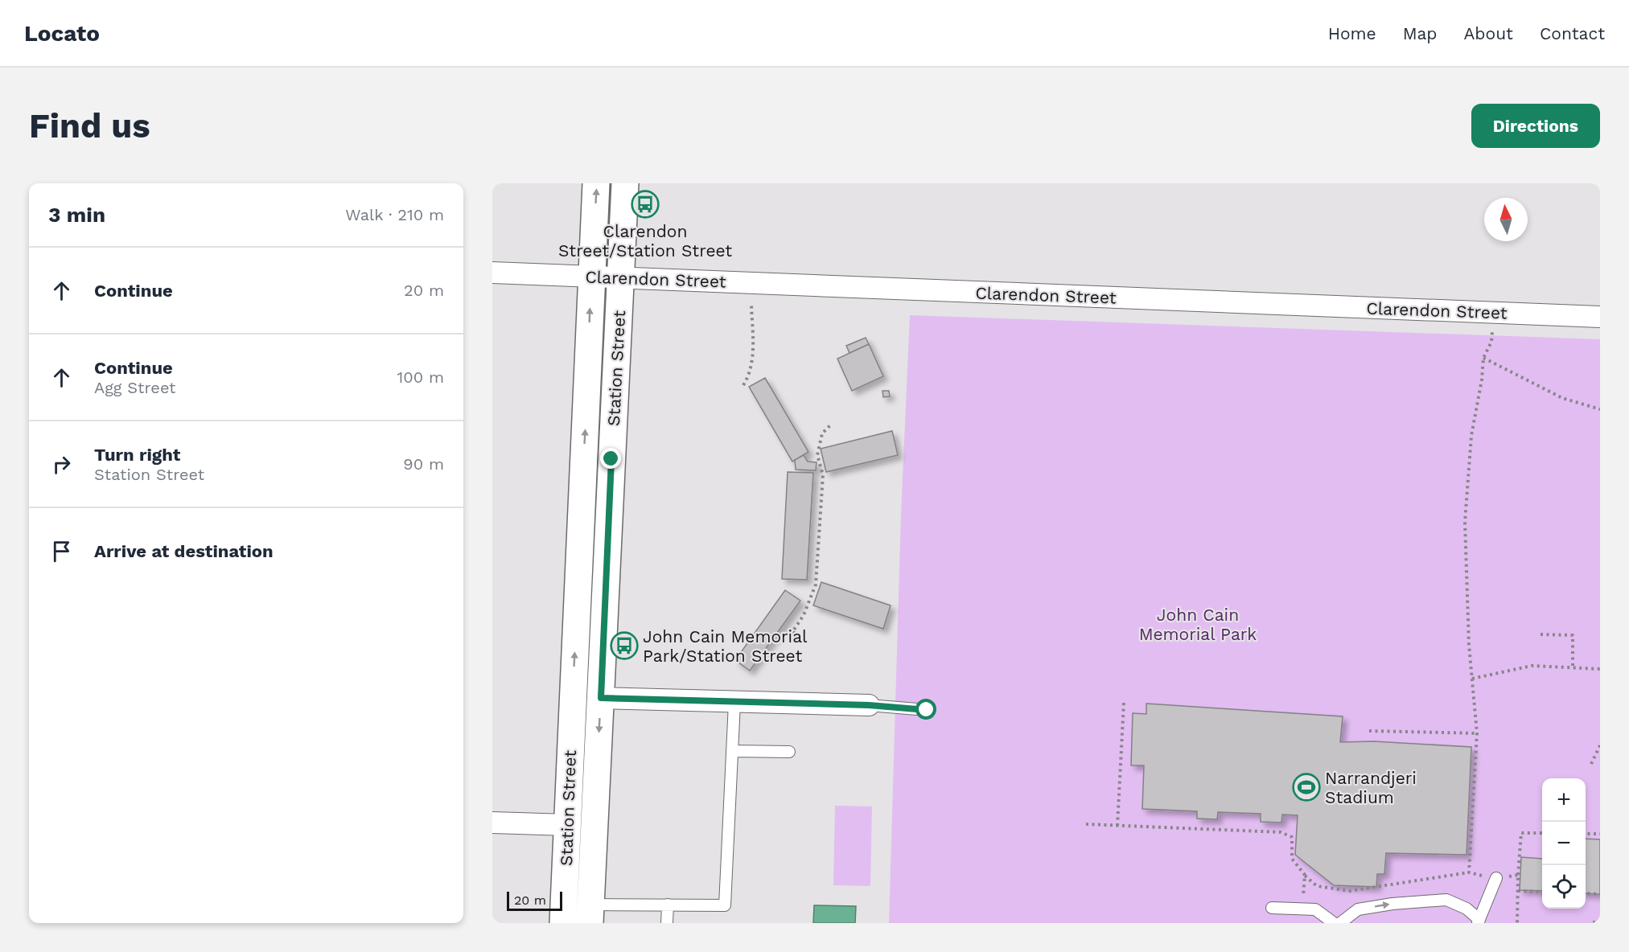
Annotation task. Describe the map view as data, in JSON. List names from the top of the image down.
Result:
{
  "streets": {
    "main road": ["Station Street"],
    "street": ["Clarendon Street"]
  },
  "crossings": [
    ["Clarendon Street", "Station Street"]
  ],
  "parks": ["John Cain Memorial Park"],
  "places": {
    "bus stop": ["Clarendon Street/Station Street", "John Cain Memorial Park/Station Street"],
    "sports": ["Narrandjeri Stadium"]
  },
  "scale_bar": "20 m",
  "north": "top",
  "page": {
    "header": "Locato",
    "nav": [
      "Home",
      "Map",
      "About",
      "Contact"
    ],
    "buttons": "Directions",
    "title": "Find us",
    "heading": ["3 min", "Walk · 210 m"],
    "list": [
      ["Continue", "20 m"],
      ["Continue", "Agg Street", "100 m"],
      ["Turn right", "Station Street", "90 m"],
      "Arrive at destination"
    ],
    "map_buttons": ["+", "−"],
    "scale": "20 m"
  }
}
